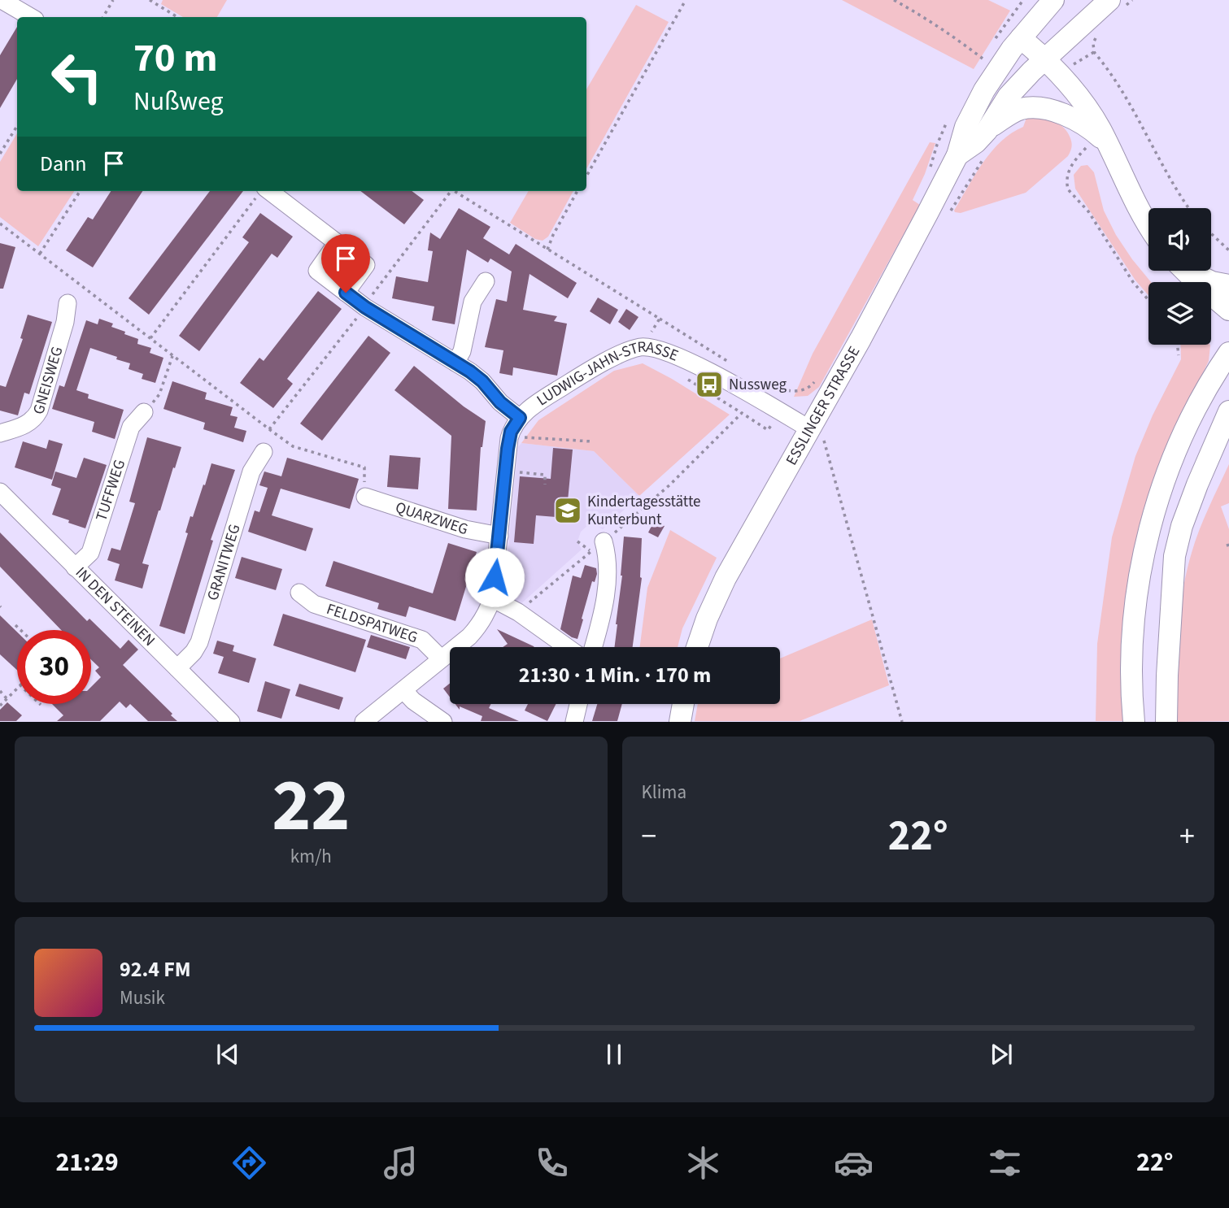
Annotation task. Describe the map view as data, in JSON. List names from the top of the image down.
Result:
{
  "streets": {
    "main road": ["ESSLINGER STRASSE"],
    "street": [
      "GNEISWEG",
      "LUDWIG-JAHN-STRASSE",
      "TUFFWEG",
      "QUARZWEG",
      "GRANITWEG",
      "IN DEN STEINEN",
      "FELDSPATWEG"
    ]
  },
  "crossings": [
    ["LUDWIG-JAHN-STRASSE", "ESSLINGER STRASSE"],
    ["LUDWIG-JAHN-STRASSE", "QUARZWEG"],
    ["LUDWIG-JAHN-STRASSE", "FELDSPATWEG"],
    ["TUFFWEG", "IN DEN STEINEN"],
    ["GRANITWEG", "IN DEN STEINEN"]
  ],
  "places": {
    "bus stop": ["Nussweg"],
    "school or university": ["Kindertagesstätte Kunterbunt"]
  },
  "page": {
    "turn": ["70 m", "Nußweg"],
    "then": "Dann",
    "limit": "30",
    "trip": "21:30 · 1 Min. · 170 m",
    "tile": [
      ["22", "km/h"],
      "Klima"
    ],
    "heat": ["−", "22°", "+"],
    "song": ["92.4 FM", "Musik"],
    "tabs": ["21:29", "22°"]
  }
}
